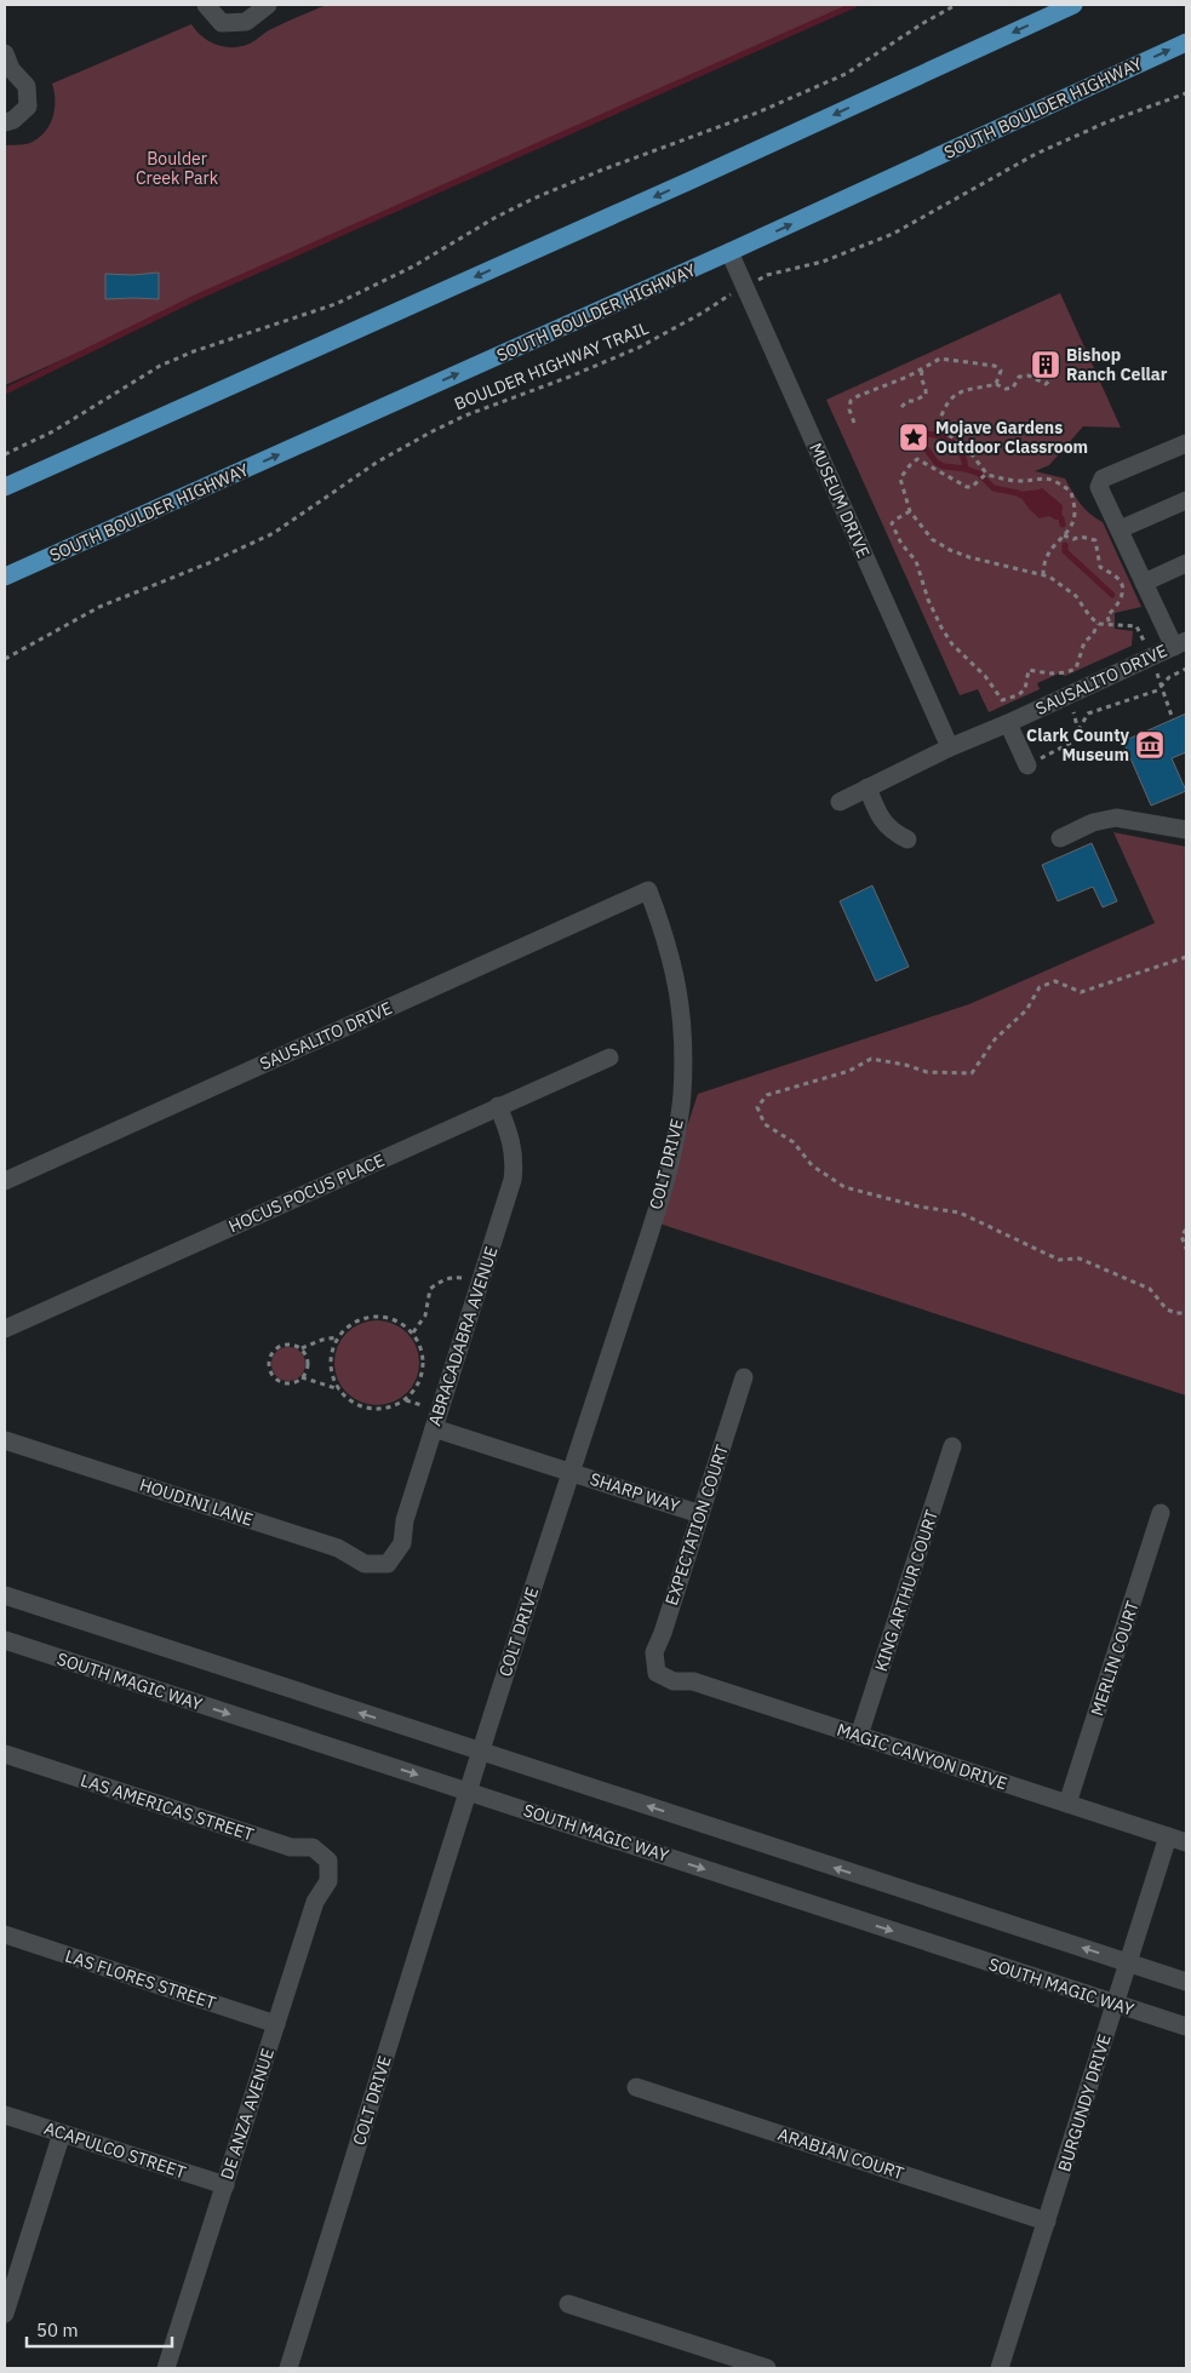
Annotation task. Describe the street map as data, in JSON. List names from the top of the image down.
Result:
{
  "streets": {
    "main road": ["SOUTH BOULDER HIGHWAY"],
    "street": [
      "MUSEUM DRIVE",
      "SAUSALITO DRIVE",
      "COLT DRIVE",
      "HOCUS POCUS PLACE",
      "ABRACADABRA AVENUE",
      "SHARP WAY",
      "HOUDINI LANE",
      "EXPECTATION COURT",
      "KING ARTHUR COURT",
      "MERLIN COURT",
      "SOUTH MAGIC WAY",
      "MAGIC CANYON DRIVE",
      "LAS AMERICAS STREET",
      "LAS FLORES STREET",
      "BURGUNDY DRIVE",
      "DE ANZA AVENUE",
      "ACAPULCO STREET",
      "ARABIAN COURT"
    ],
    "path": ["BOULDER HIGHWAY TRAIL"]
  },
  "crossings": [
    ["SOUTH BOULDER HIGHWAY", "MUSEUM DRIVE"],
    ["BOULDER HIGHWAY TRAIL", "MUSEUM DRIVE"],
    ["MUSEUM DRIVE", "SAUSALITO DRIVE"],
    ["SAUSALITO DRIVE", "COLT DRIVE"],
    ["COLT DRIVE", "SHARP WAY"],
    ["COLT DRIVE", "SOUTH MAGIC WAY"],
    ["HOCUS POCUS PLACE", "ABRACADABRA AVENUE"],
    ["ABRACADABRA AVENUE", "SHARP WAY"],
    ["ABRACADABRA AVENUE", "HOUDINI LANE"],
    ["SHARP WAY", "EXPECTATION COURT"],
    ["EXPECTATION COURT", "MAGIC CANYON DRIVE"],
    ["KING ARTHUR COURT", "MAGIC CANYON DRIVE"],
    ["MERLIN COURT", "MAGIC CANYON DRIVE"],
    ["SOUTH MAGIC WAY", "BURGUNDY DRIVE"],
    ["MAGIC CANYON DRIVE", "BURGUNDY DRIVE"],
    ["LAS AMERICAS STREET", "DE ANZA AVENUE"],
    ["LAS FLORES STREET", "DE ANZA AVENUE"],
    ["BURGUNDY DRIVE", "ARABIAN COURT"],
    ["DE ANZA AVENUE", "ACAPULCO STREET"]
  ],
  "parks": ["Boulder Creek Park"],
  "places": {
    "building": ["Bishop Ranch Cellar"],
    "place": ["Mojave Gardens Outdoor Classroom"],
    "museum": ["Clark County Museum"]
  },
  "scale_bar": "50 m"
}
